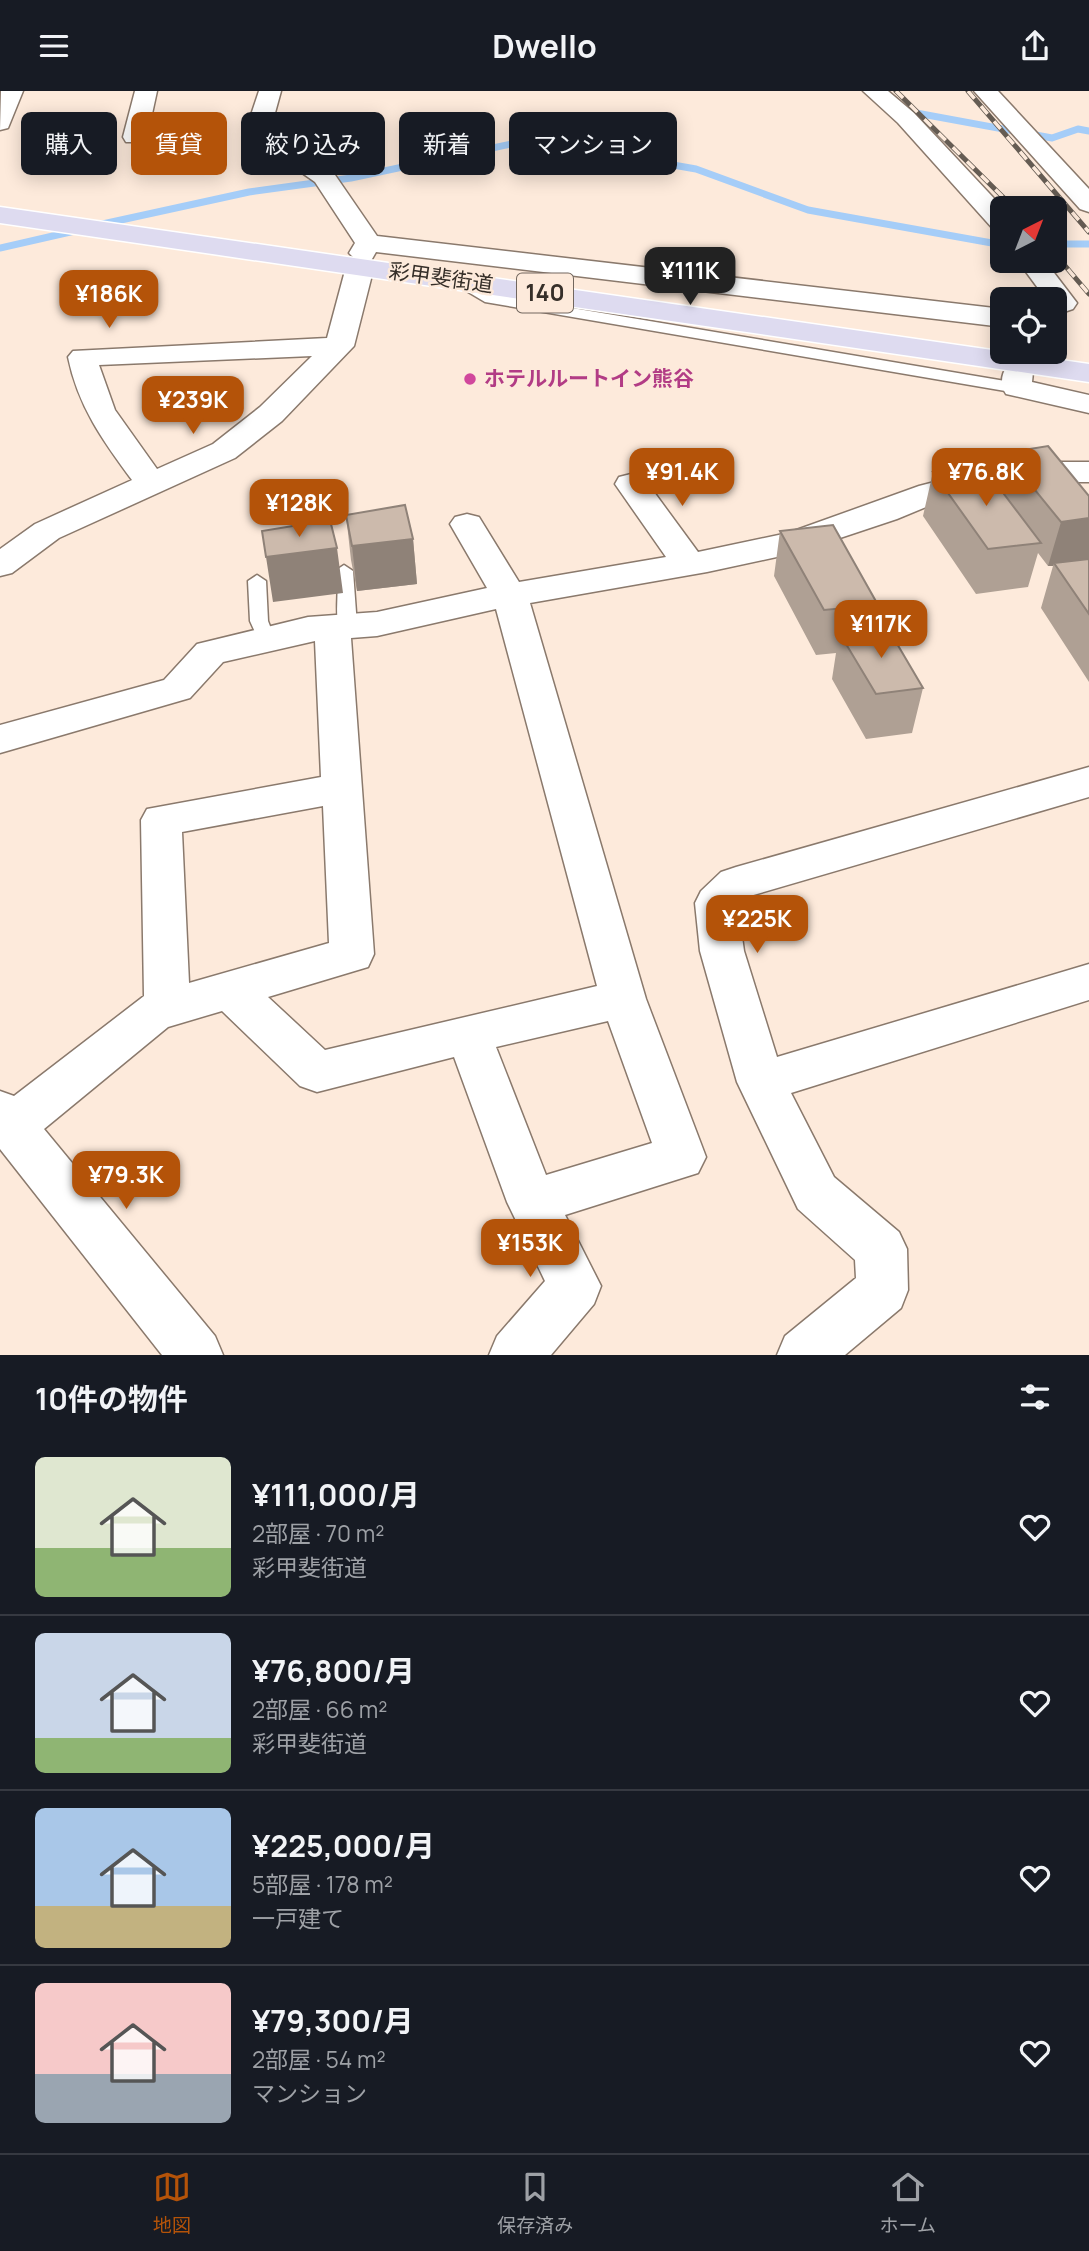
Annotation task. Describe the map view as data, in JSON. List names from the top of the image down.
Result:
{
  "streets": {
    "highway": ["彩甲斐街道", "140"]
  },
  "places": ["ホテルルートイン熊谷"],
  "north": "top right",
  "page": {
    "header": "Dwello",
    "chip": [
      "購入",
      "賃貸",
      "絞り込み",
      "新着",
      "マンション"
    ],
    "price": [
      "¥111K",
      "¥186K",
      "¥239K",
      "¥91.4K",
      "¥76.8K",
      "¥128K",
      "¥117K",
      "¥225K",
      "¥79.3K",
      "¥153K"
    ],
    "heading": "10件の物件",
    "list": [
      {
        "name": "¥111,000/月",
        "note": "2部屋 · 70 m² · 彩甲斐街道"
      },
      {
        "name": "¥76,800/月",
        "note": "2部屋 · 66 m² · 彩甲斐街道"
      },
      {
        "name": "¥225,000/月",
        "note": "5部屋 · 178 m² · 一戸建て"
      },
      {
        "name": "¥79,300/月",
        "note": "2部屋 · 54 m² · マンション"
      }
    ],
    "tabs": ["地図", "保存済み", "ホーム"]
  }
}
